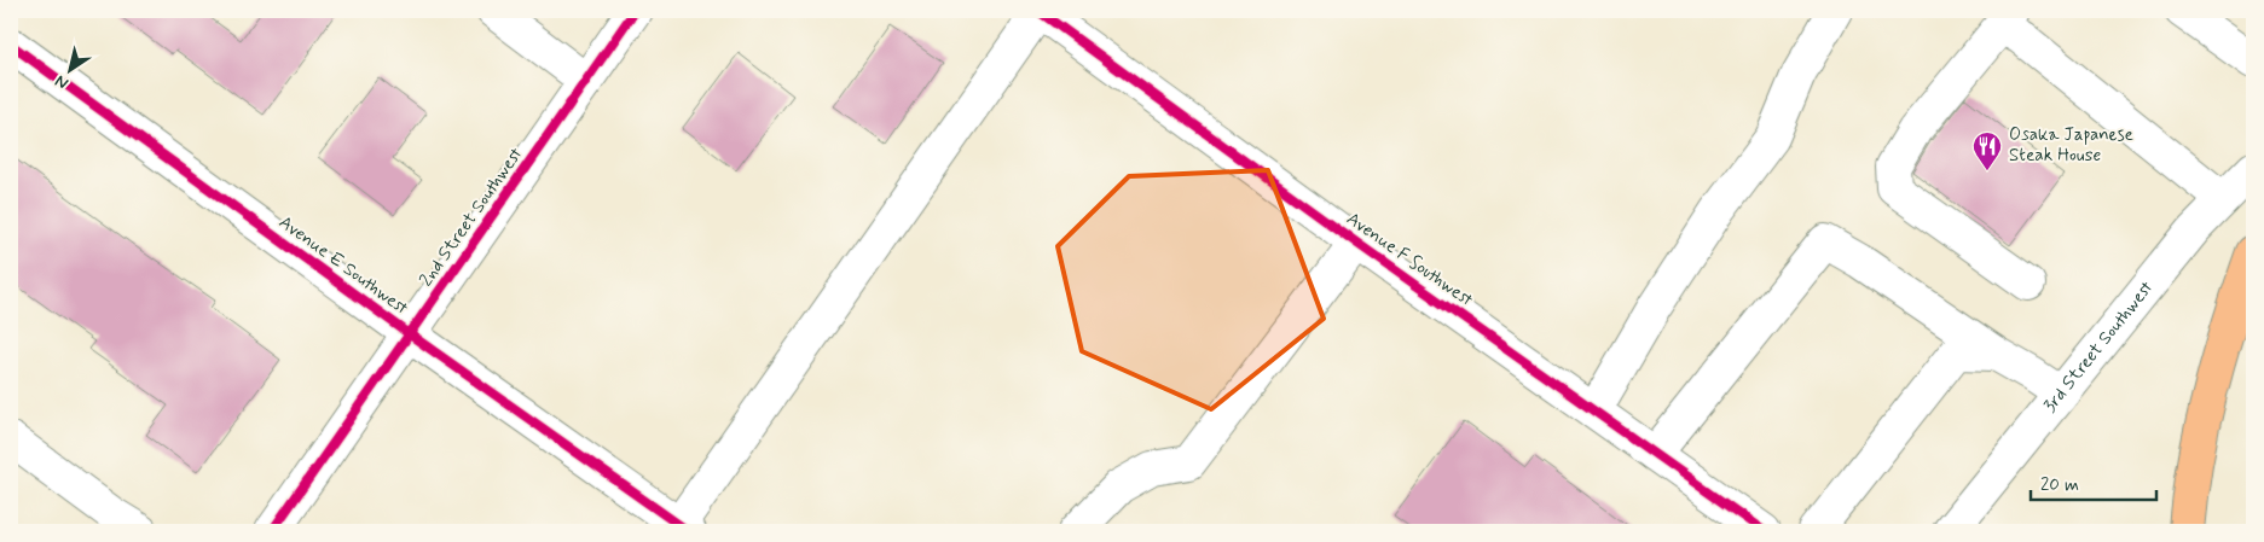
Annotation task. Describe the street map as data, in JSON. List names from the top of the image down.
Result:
{
  "streets": {
    "street": [
      "2nd Street Southwest",
      "Avenue F Southwest",
      "Avenue E Southwest",
      "3rd Street Southwest"
    ]
  },
  "crossings": [
    ["2nd Street Southwest", "Avenue E Southwest"]
  ],
  "places": {
    "restaurant": ["Osaka Japanese Steak House"]
  },
  "scale_bar": "20 m",
  "north": "bottom left"
}
